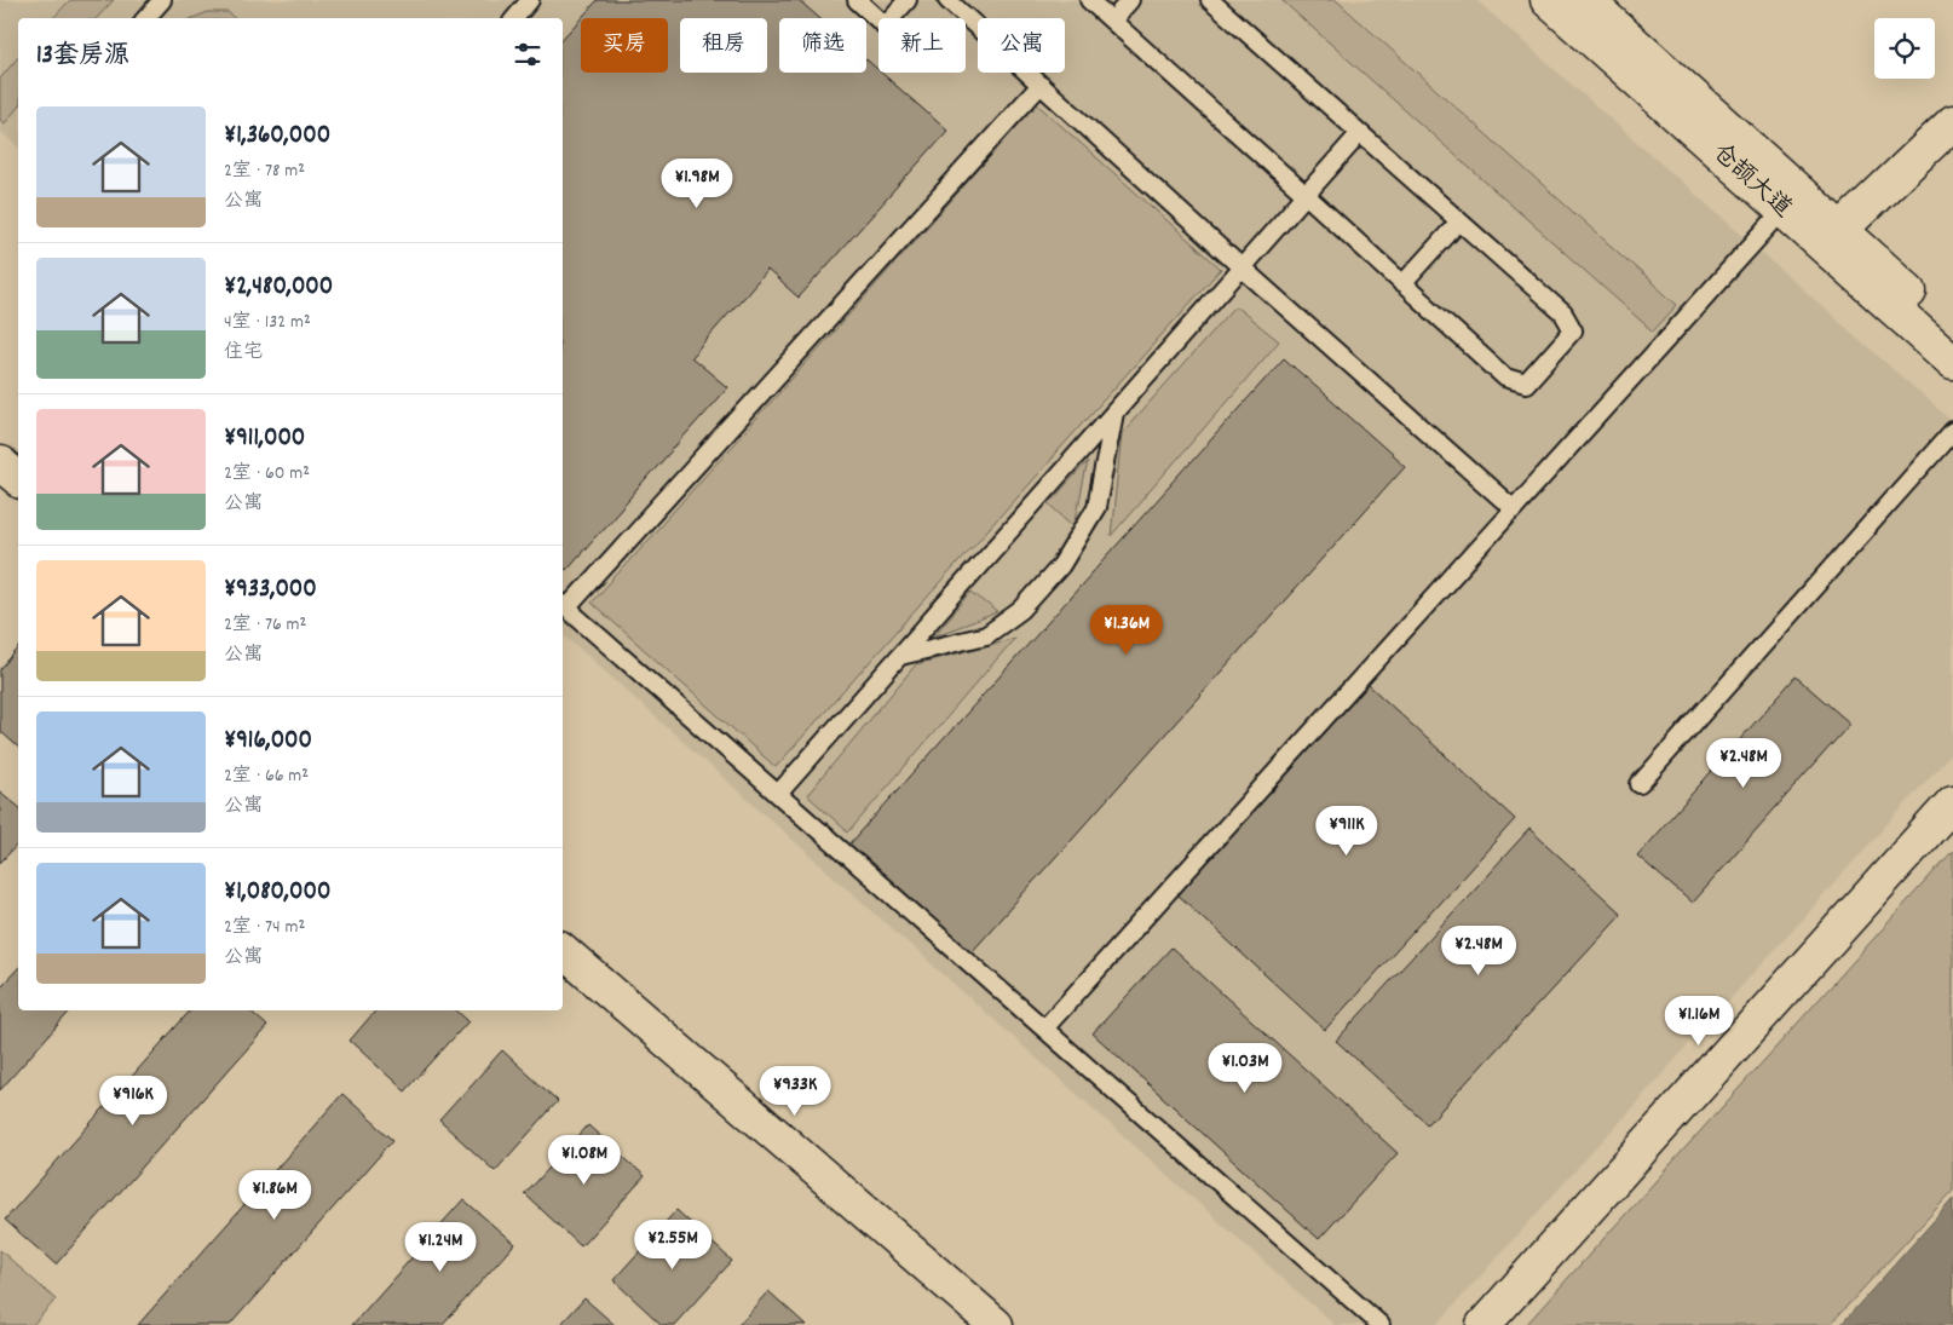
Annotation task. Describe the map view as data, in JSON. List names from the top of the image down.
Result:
{
  "streets": {
    "street": ["仓颉大道"]
  },
  "page": {
    "chip": [
      "买房",
      "租房",
      "筛选",
      "新上",
      "公寓"
    ],
    "heading": "13套房源",
    "list": [
      {
        "name": "¥1,360,000",
        "note": "2室 · 78 m² · 公寓"
      },
      {
        "name": "¥2,480,000",
        "note": "4室 · 132 m² · 住宅"
      },
      {
        "name": "¥911,000",
        "note": "2室 · 60 m² · 公寓"
      },
      {
        "name": "¥933,000",
        "note": "2室 · 76 m² · 公寓"
      },
      {
        "name": "¥916,000",
        "note": "2室 · 66 m² · 公寓"
      },
      {
        "name": "¥1,080,000",
        "note": "2室 · 74 m² · 公寓"
      }
    ],
    "price": [
      "¥1.98M",
      "¥1.36M",
      "¥2.48M",
      "¥911K",
      "¥2.48M",
      "¥1.16M",
      "¥1.03M",
      "¥933K",
      "¥916K",
      "¥1.08M",
      "¥1.86M",
      "¥2.55M",
      "¥1.24M"
    ]
  }
}
